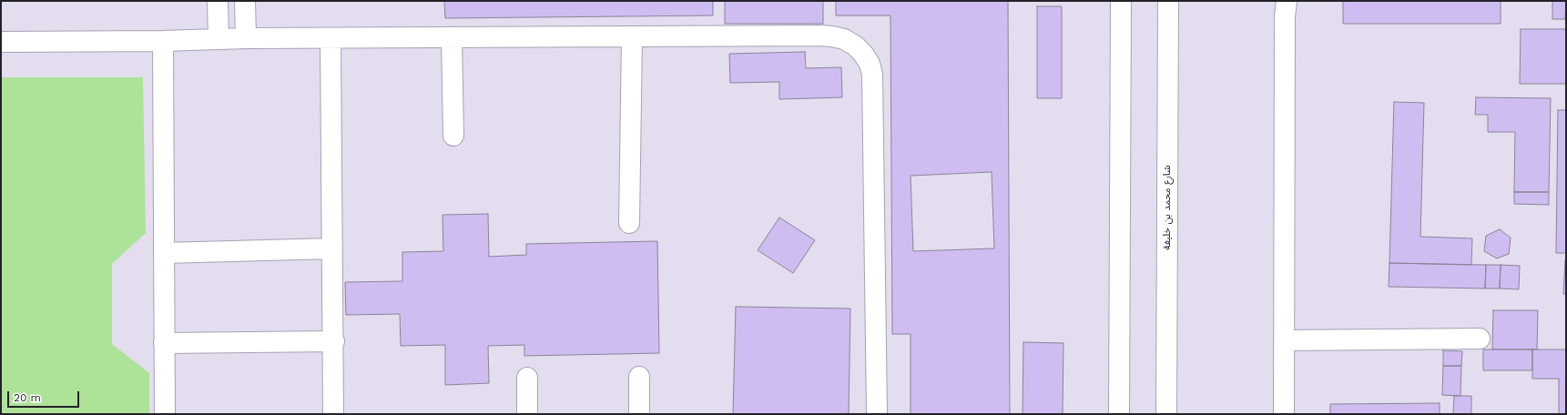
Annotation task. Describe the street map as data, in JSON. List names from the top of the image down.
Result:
{
  "streets": {
    "street": ["شارع محمد بن خليفة"]
  },
  "scale_bar": "20 m"
}
